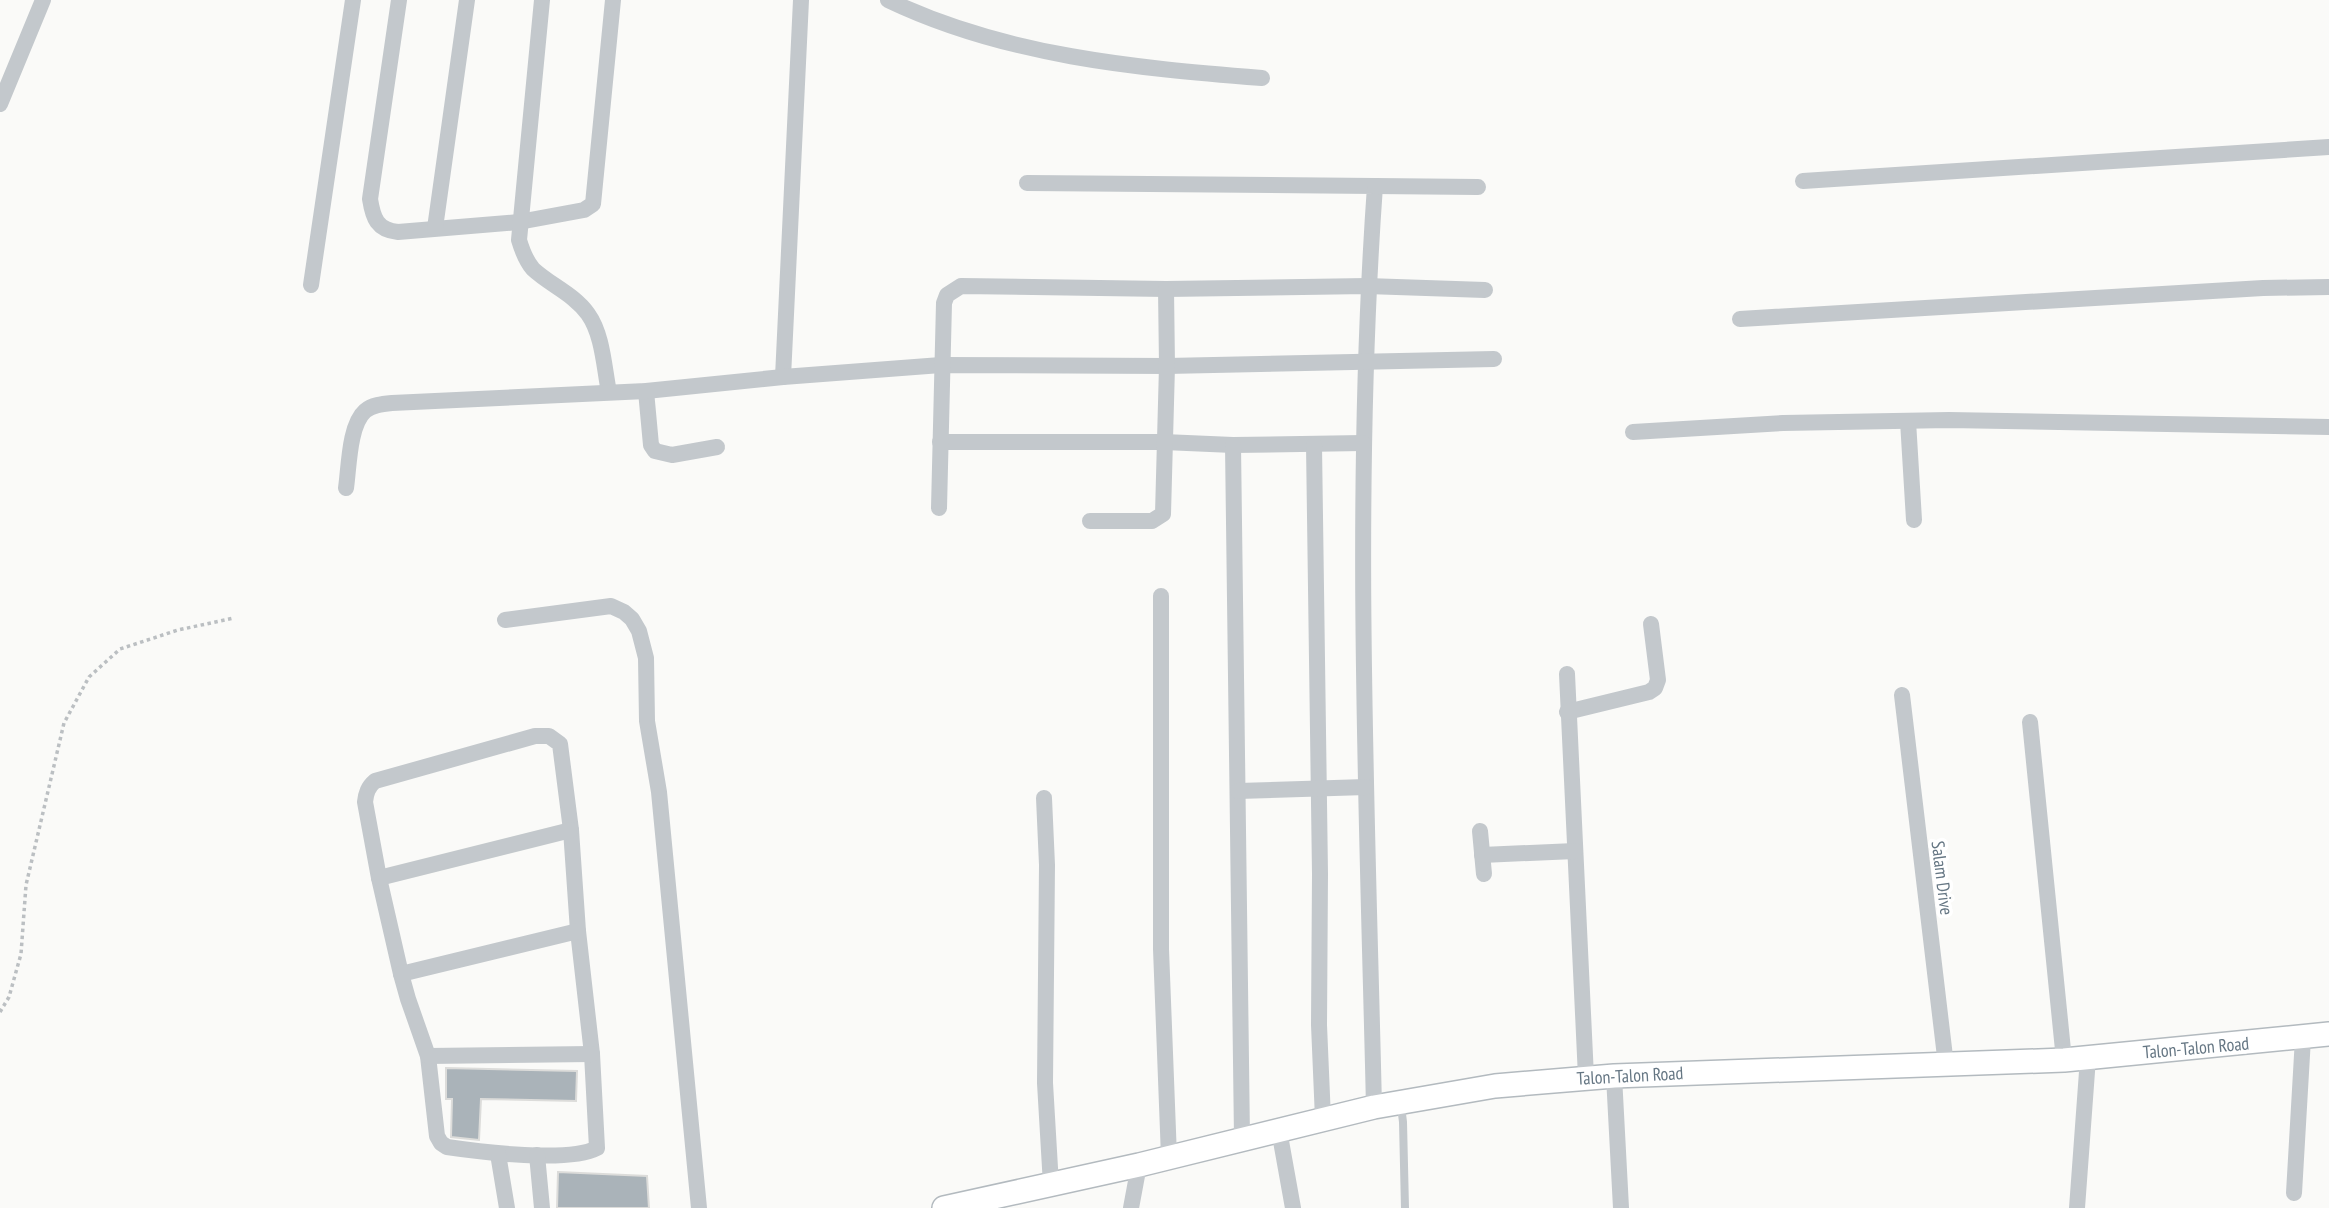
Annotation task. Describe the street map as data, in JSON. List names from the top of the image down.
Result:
{
  "streets": {
    "street": ["Salam Drive", "Talon-Talon Road"]
  },
  "crossings": [
    ["Salam Drive", "Talon-Talon Road"]
  ]
}
